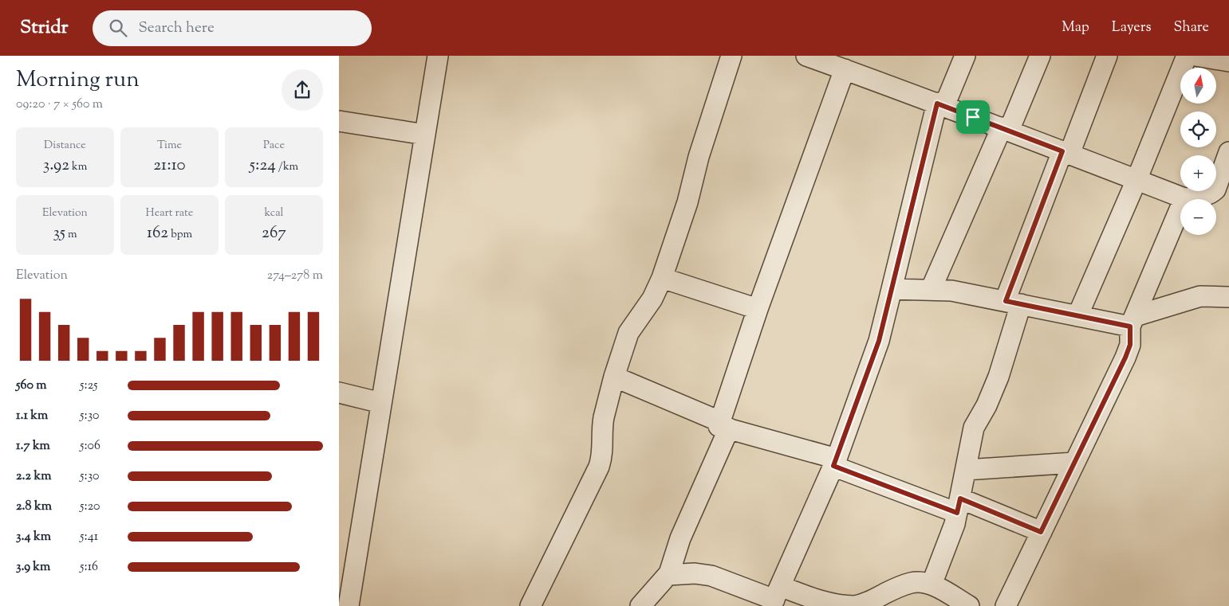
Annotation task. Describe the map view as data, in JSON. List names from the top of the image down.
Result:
{
  "north": "top",
  "page": {
    "header": "Stridr",
    "search": "Search here",
    "nav": ["Map", "Layers", "Share"],
    "heading": ["Morning run", "09:20 · 7 × 560 m"],
    "map_buttons": ["+", "−"],
    "stats": [
      ["Distance", "3.92 km"],
      ["Time", "21:10"],
      ["Pace", "5:24 /km"],
      ["Elevation", "35 m"],
      ["Heart rate", "162 bpm"],
      ["kcal", "267"]
    ],
    "chart": ["Elevation", "274–278 m"],
    "list": [
      {
        "name": "560 m",
        "note": "5:25"
      },
      {
        "name": "1.1 km",
        "note": "5:30"
      },
      {
        "name": "1.7 km",
        "note": "5:06"
      },
      {
        "name": "2.2 km",
        "note": "5:30"
      },
      {
        "name": "2.8 km",
        "note": "5:20"
      },
      {
        "name": "3.4 km",
        "note": "5:41"
      },
      {
        "name": "3.9 km",
        "note": "5:16"
      }
    ]
  }
}
